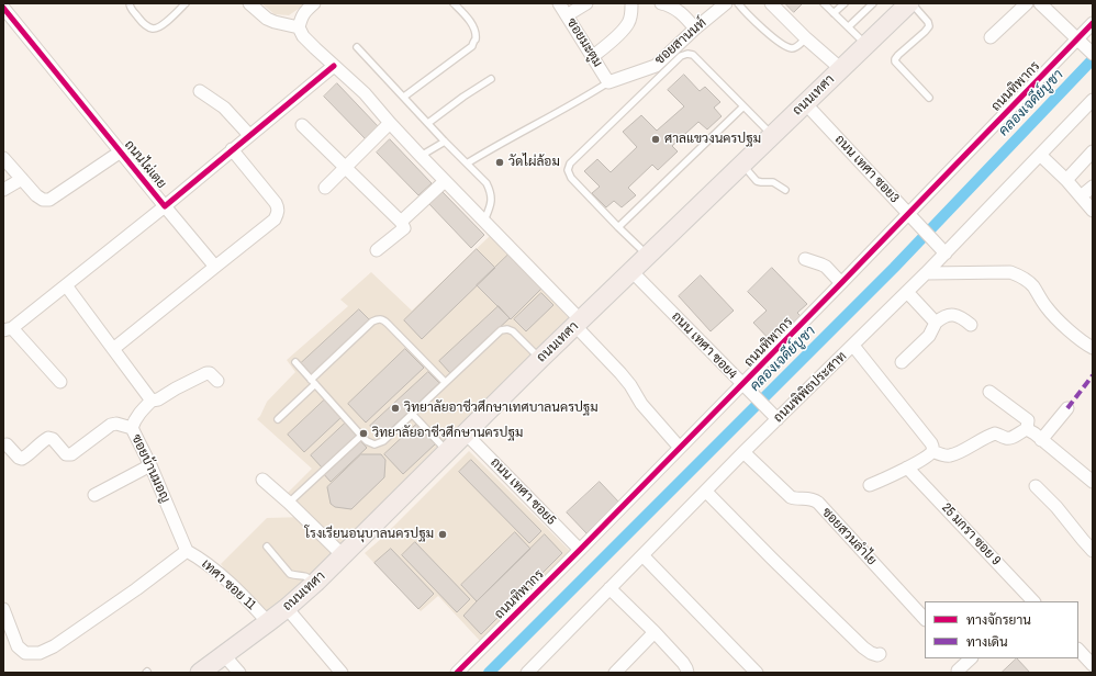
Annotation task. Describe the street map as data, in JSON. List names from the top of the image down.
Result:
{
  "streets": {
    "main road": ["ถนนเทศา"],
    "street": [
      "ซอยสานนท์",
      "ซอยมะตูม",
      "ถนนทิพากร",
      "ถนนไผ่เตย",
      "ถนน เทศา ซอย3",
      "ถนน เทศา ซอย4",
      "ถนนพิพิธประสาท",
      "ซอยบ้านมอญ",
      "ถนน เทศา ซอย5",
      "25 มกรา ซอย 9",
      "ซอยสวนลำไย",
      "เทศา ซอย 11"
    ]
  },
  "crossings": [
    ["ซอยสานนท์", "ซอยมะตูม"],
    ["ถนนทิพากร", "ถนน เทศา ซอย3"],
    ["ถนนทิพากร", "ถนน เทศา ซอย4"],
    ["ถนนทิพากร", "ถนน เทศา ซอย5"],
    ["ถนนเทศา", "ถนน เทศา ซอย3"],
    ["ถนนเทศา", "ถนน เทศา ซอย4"],
    ["ถนนเทศา", "ถนน เทศา ซอย5"],
    ["ถนนเทศา", "เทศา ซอย 11"],
    ["ถนน เทศา ซอย3", "ถนนพิพิธประสาท"],
    ["ถนน เทศา ซอย4", "ถนนพิพิธประสาท"],
    ["ถนนพิพิธประสาท", "ซอยสวนลำไย"],
    ["ซอยบ้านมอญ", "เทศา ซอย 11"]
  ],
  "water": ["คลองเจดีย์บูชา"],
  "places": [
    "ศาลแขวงนครปฐม",
    "วัดไผ่ล้อม",
    "วิทยาลัยอาชีวศึกษาเทศบาลนครปฐม",
    "วิทยาลัยอาชีวศึกษานครปฐม",
    "โรงเรียนอนุบาลนครปฐม"
  ],
  "legend": ["ทางจักรยาน", "ทางเดิน"]
}
